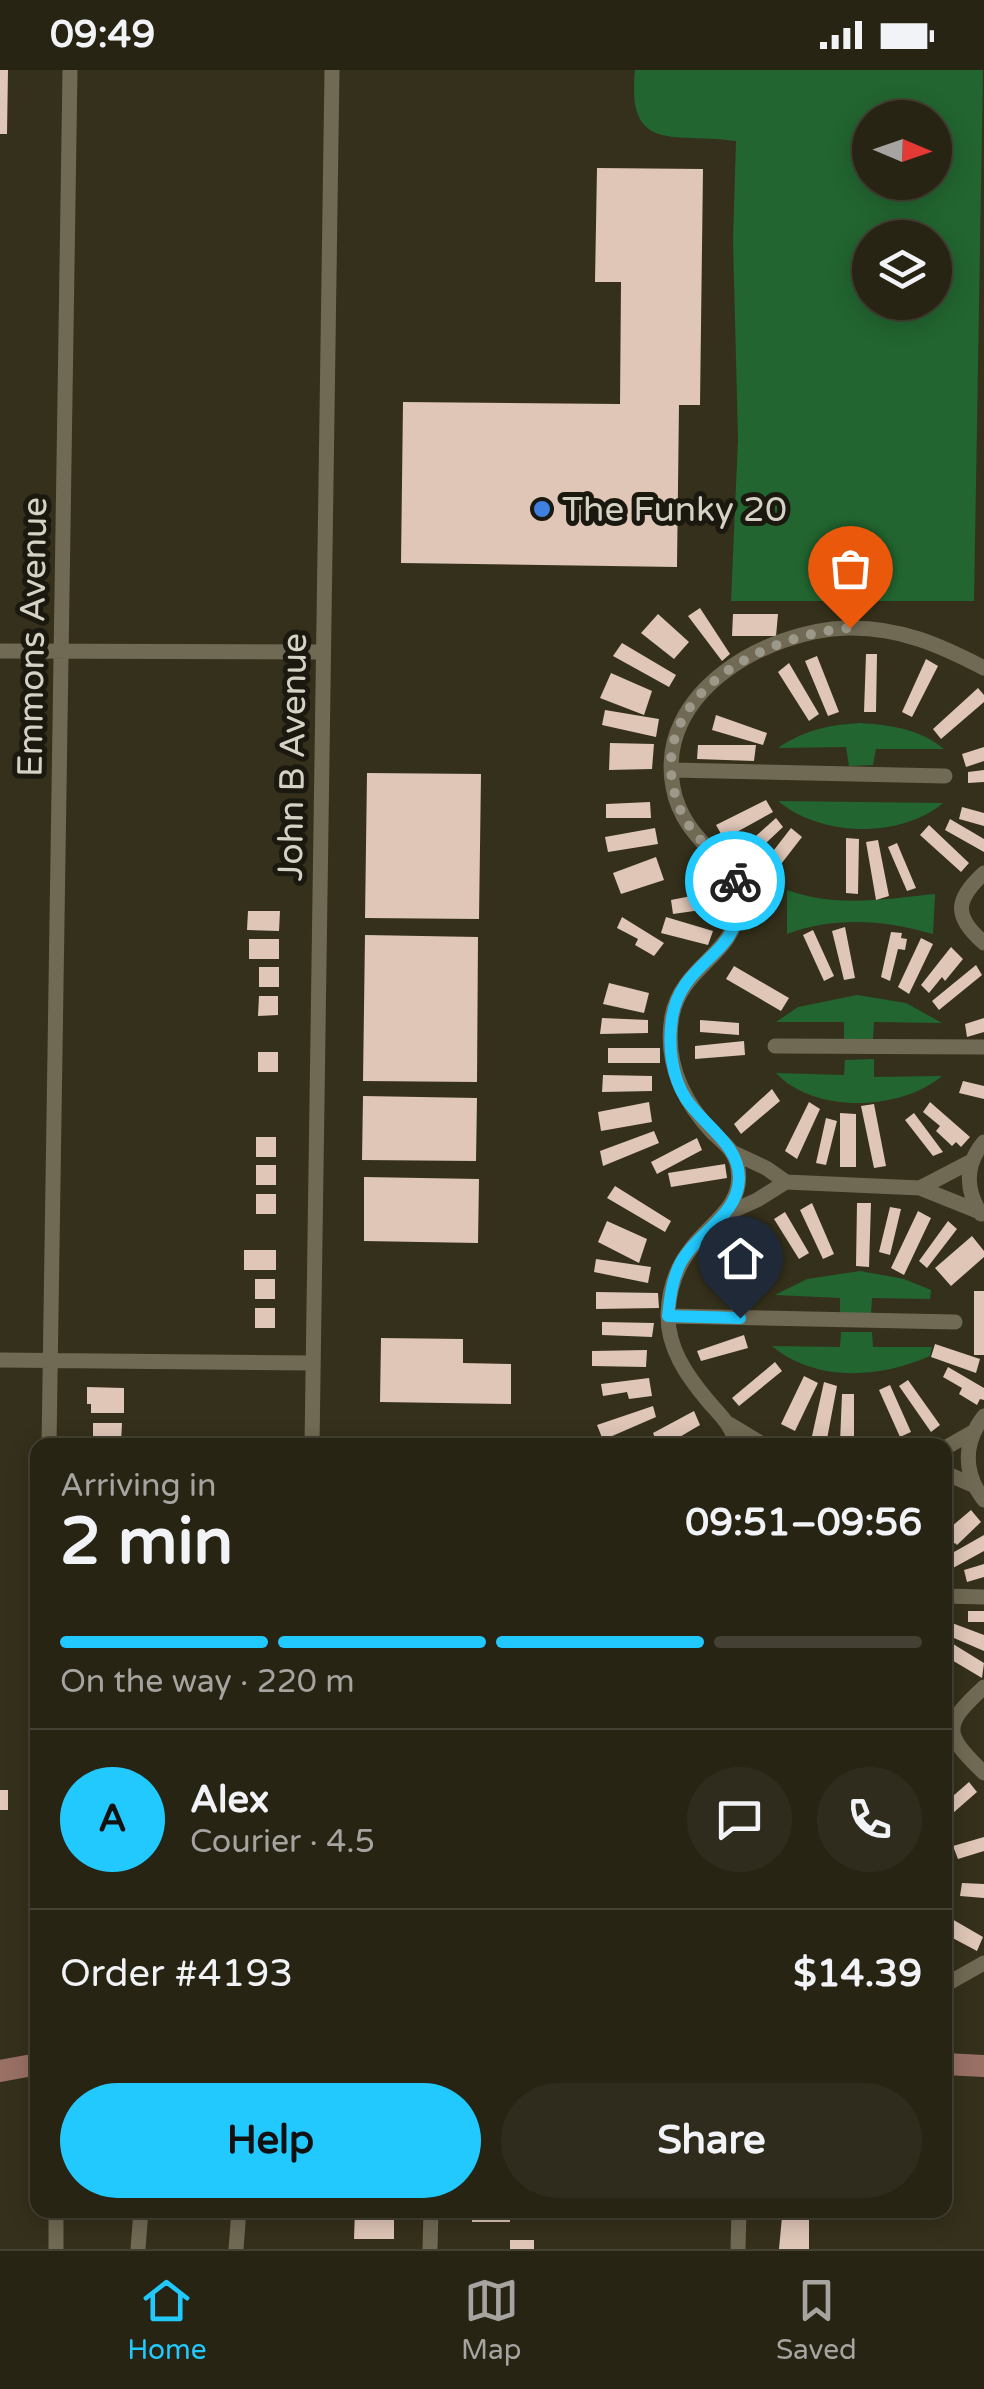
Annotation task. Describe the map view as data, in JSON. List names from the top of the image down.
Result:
{
  "streets": {
    "street": ["Emmons Avenue", "John B Avenue"]
  },
  "places": ["The Funky 20"],
  "north": "right",
  "page": {
    "status": "09:49",
    "heading": ["2 min", "Arriving in", "09:51–09:56"],
    "panel": [
      "Alex",
      "Courier · 4.5",
      "Order #4193",
      "$14.39"
    ],
    "bar": "On the way · 220 m",
    "round": "A",
    "buttons": ["Help", "Share"],
    "tabs": ["Home", "Map", "Saved"]
  }
}
